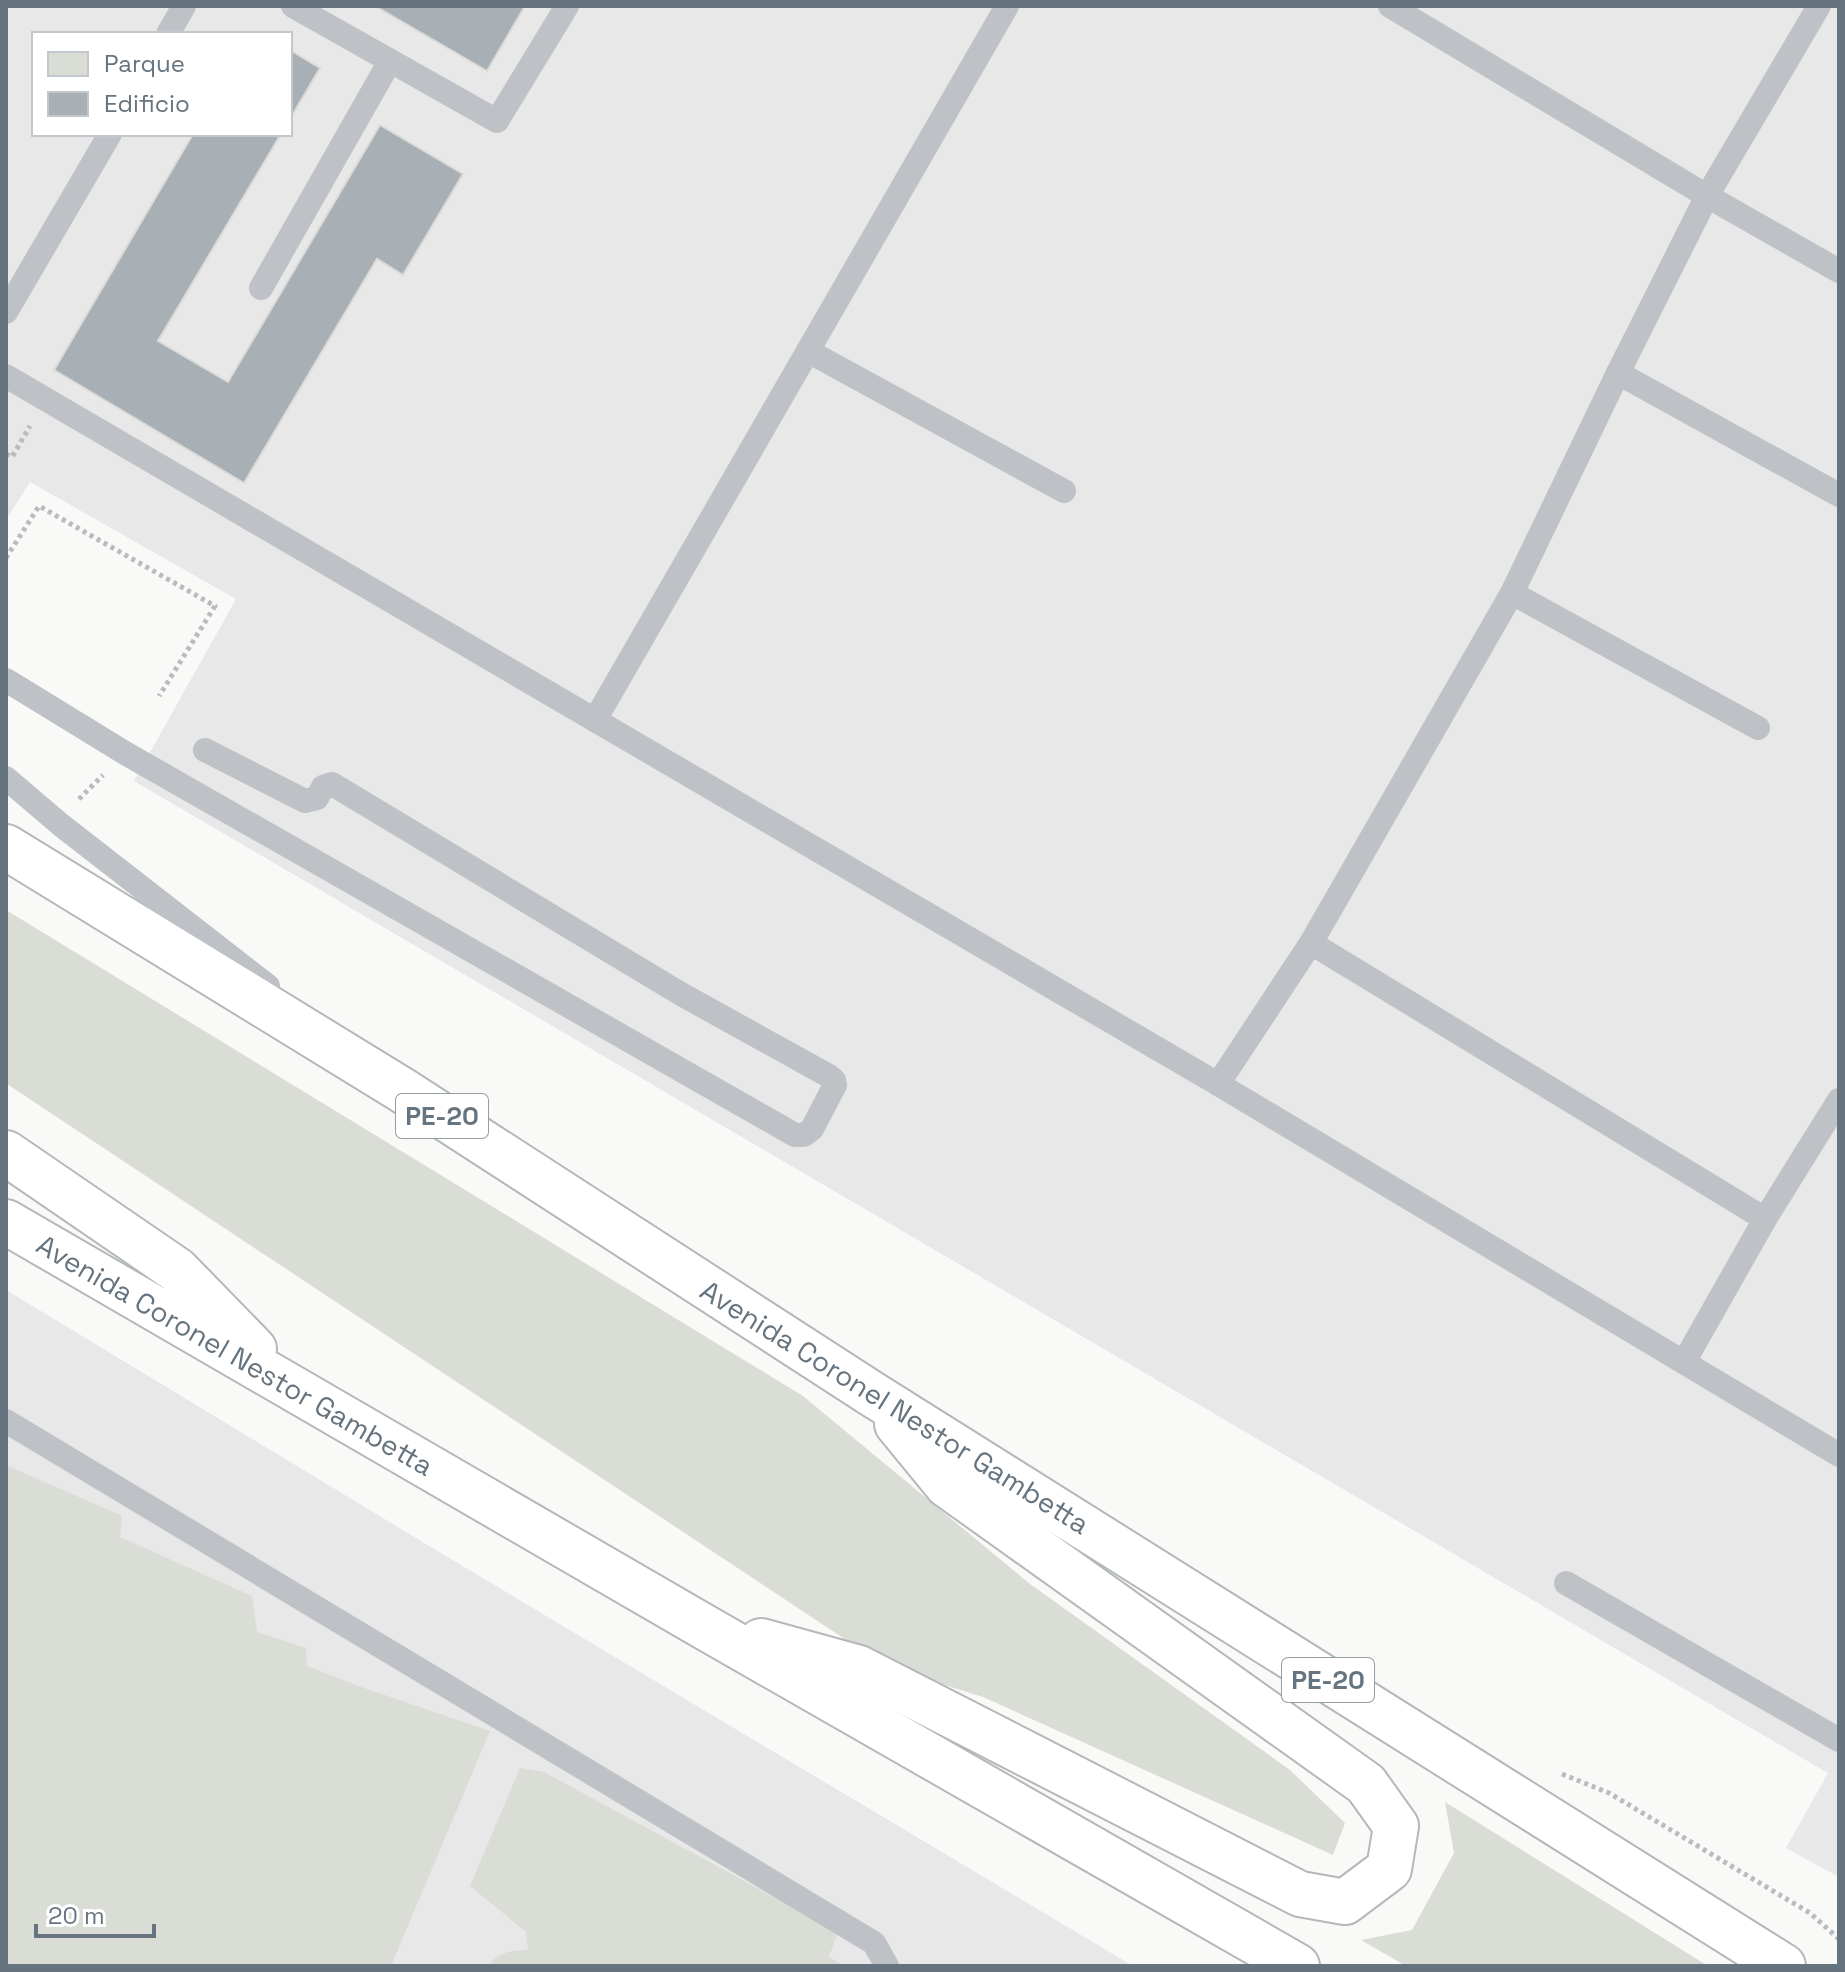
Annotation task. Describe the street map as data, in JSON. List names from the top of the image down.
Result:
{
  "streets": {
    "highway": ["PE-20", "Avenida Coronel Nestor Gambetta"]
  },
  "legend": ["Parque", "Edificio"],
  "scale_bar": "20 m"
}
